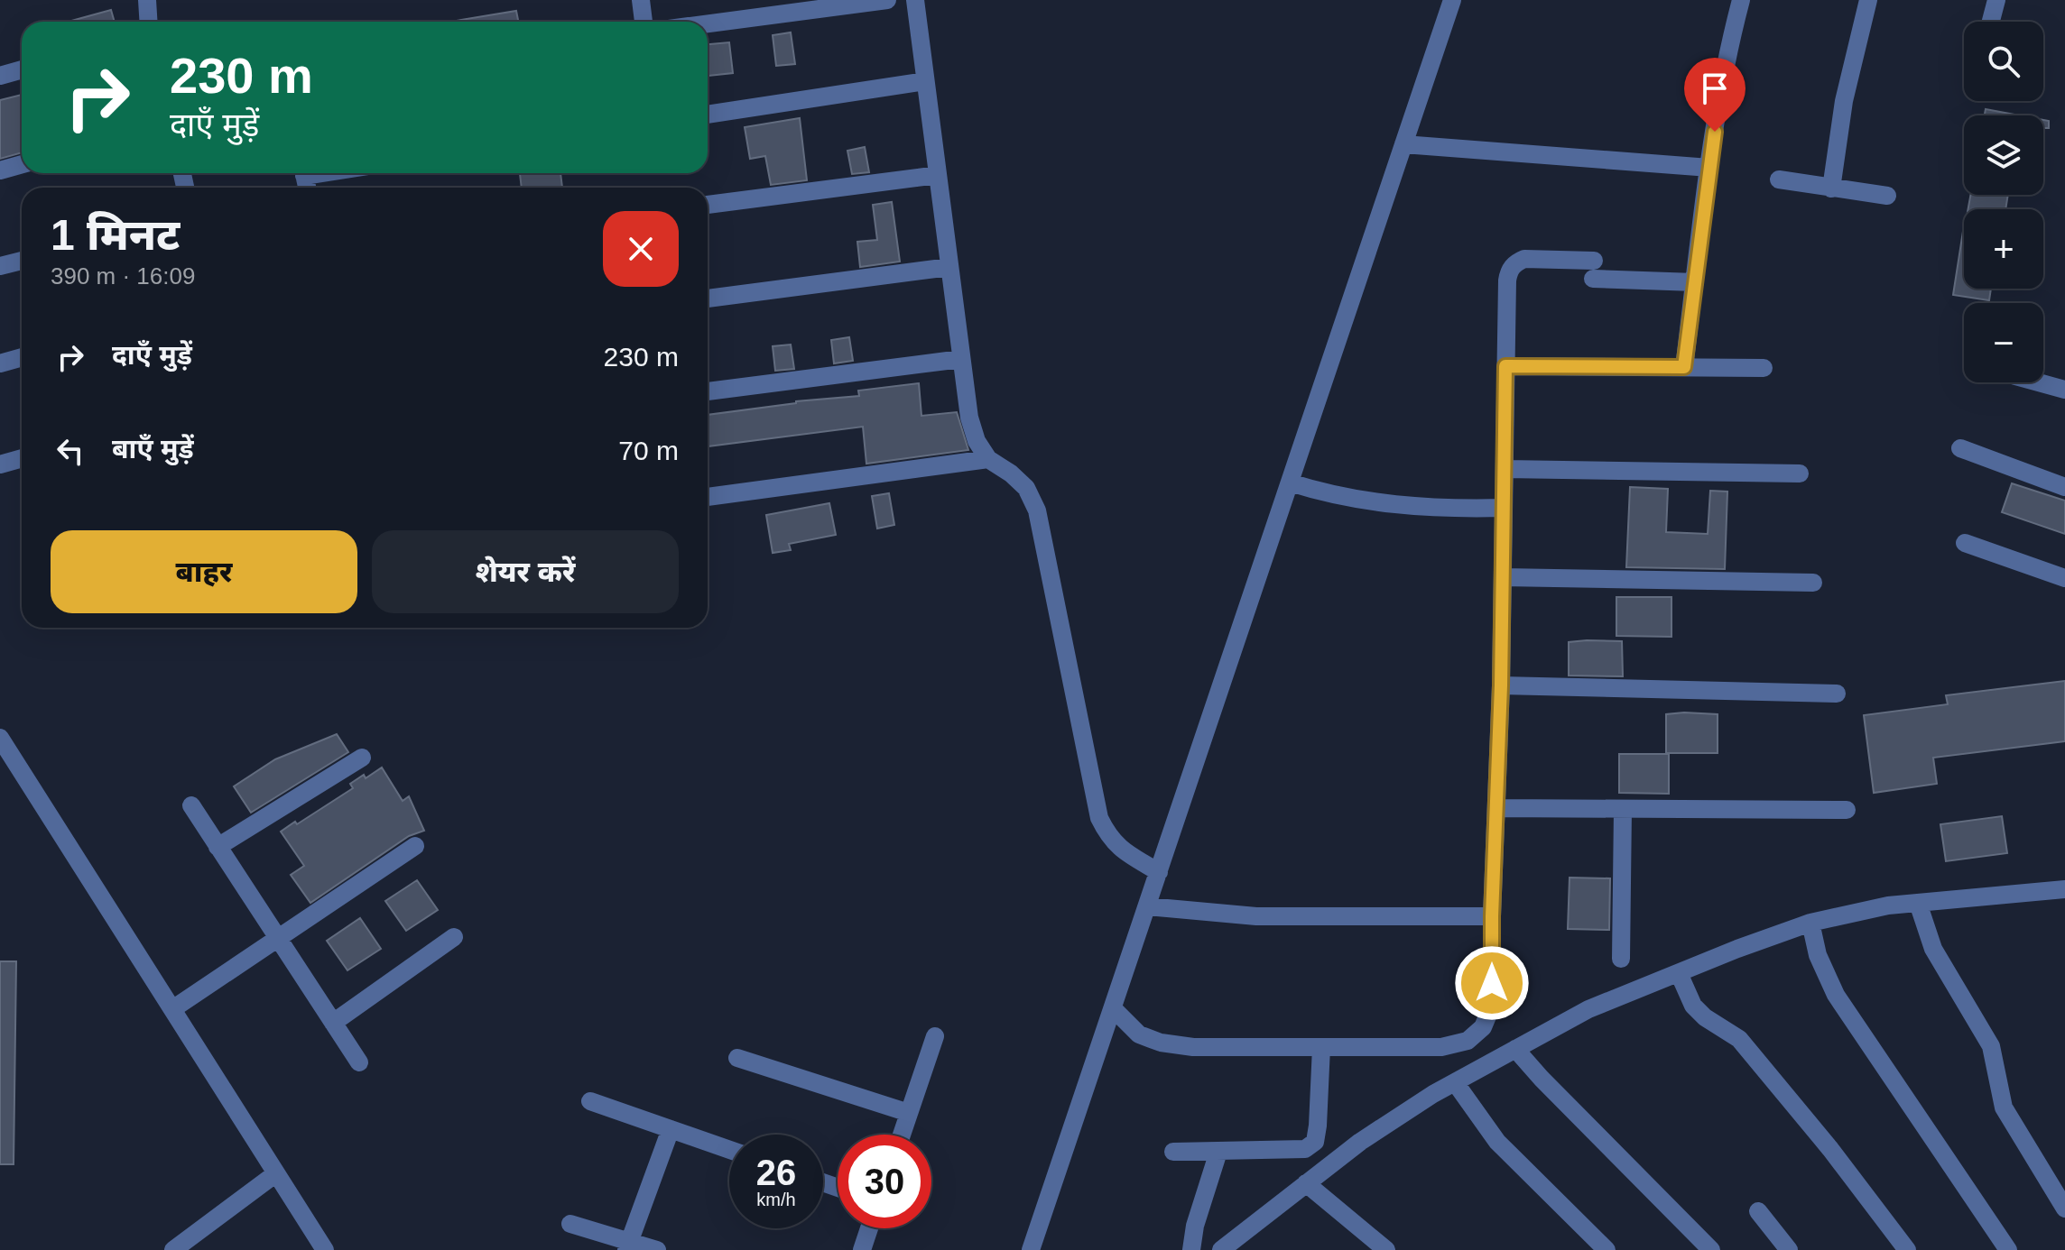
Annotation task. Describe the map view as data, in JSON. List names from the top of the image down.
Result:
{
  "page": {
    "map_buttons": ["+", "−"],
    "turn": ["230 m", "दाएँ मुड़ें"],
    "heading": ["1 मिनट", "390 m · 16:09"],
    "list": [
      {
        "name": "दाएँ मुड़ें",
        "value": "230 m"
      },
      {
        "name": "बाएँ मुड़ें",
        "value": "70 m"
      }
    ],
    "buttons": ["बाहर", "शेयर करें"],
    "speed": "26 km/h",
    "limit": "30"
  }
}
